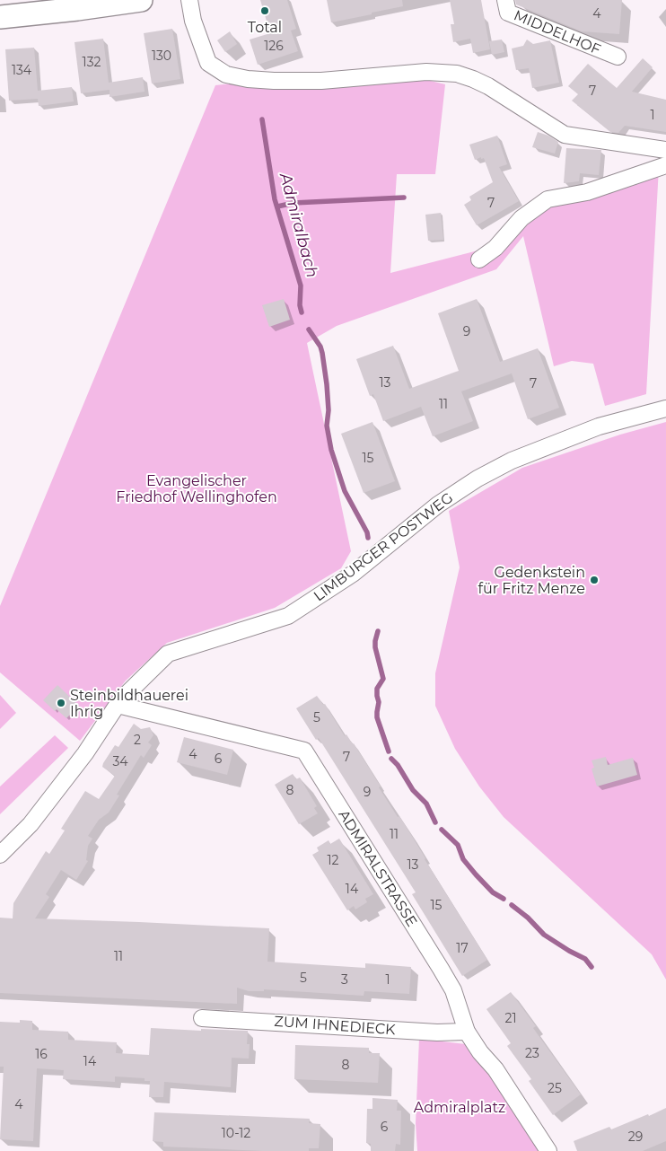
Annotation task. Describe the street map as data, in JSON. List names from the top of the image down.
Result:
{
  "streets": {
    "street": [
      "MIDDELHOF",
      "LIMBURGER POSTWEG",
      "ADMIRALSTRASSE",
      "ZUM IHNEDIECK"
    ]
  },
  "crossings": [
    ["LIMBURGER POSTWEG", "ADMIRALSTRASSE"],
    ["ADMIRALSTRASSE", "ZUM IHNEDIECK"]
  ],
  "water": ["Admiralbach"],
  "parks": ["Evangelischer Friedhof Wellinghofen", "Admiralplatz"],
  "places": ["Total", "Gedenkstein für Fritz Menze", "Steinbildhauerei Ihrig"],
  "house_numbers": [
    "4",
    "126",
    "130",
    "132",
    "134",
    "7",
    "1",
    "7",
    "9",
    "13",
    "7",
    "11",
    "15",
    "5",
    "2",
    "4",
    "7",
    "6",
    "34",
    "8",
    "9",
    "11",
    "12",
    "13",
    "14",
    "15",
    "17",
    "11",
    "5",
    "3",
    "1",
    "21",
    "23",
    "16",
    "14",
    "8",
    "25",
    "4",
    "6",
    "10-12",
    "29"
  ]
}
